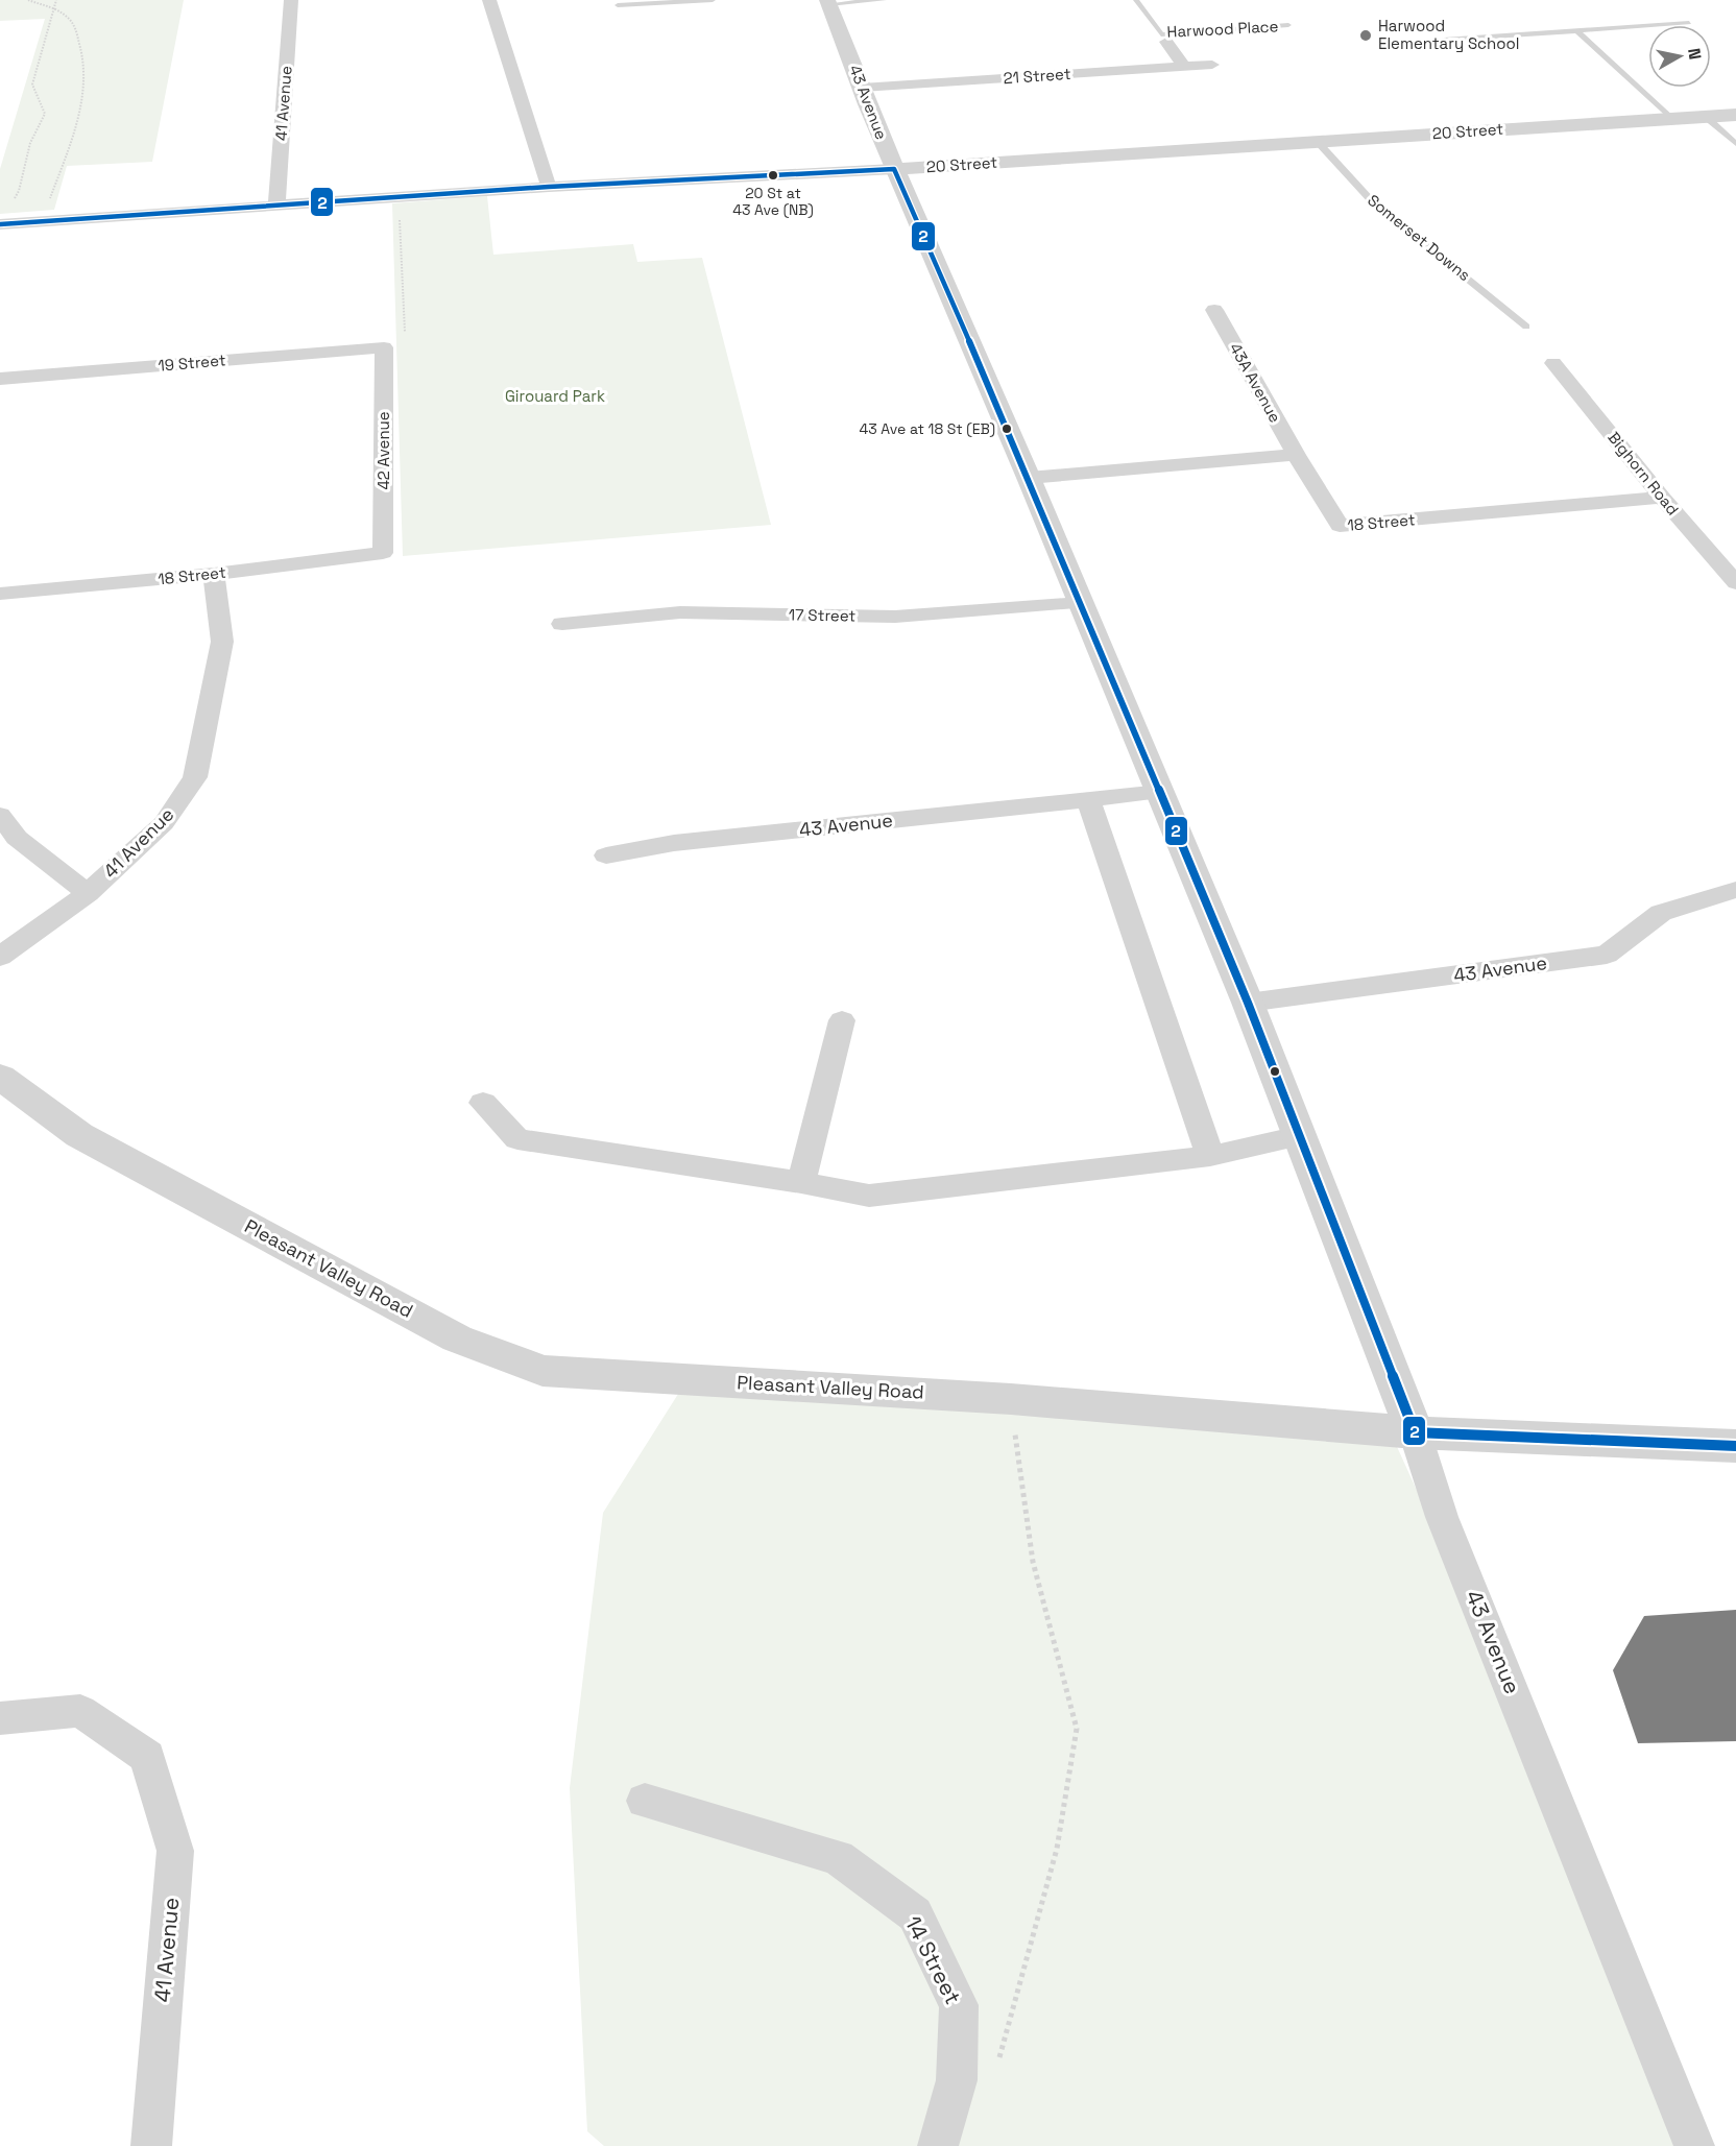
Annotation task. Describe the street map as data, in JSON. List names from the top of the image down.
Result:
{
  "streets": {
    "street": [
      "21 Street",
      "43 Avenue",
      "41 Avenue",
      "20 Street",
      "19 Street",
      "43A Avenue",
      "42 Avenue",
      "Bighorn Road",
      "18 Street",
      "17 Street",
      "Pleasant Valley Road",
      "14 Street"
    ],
    "lane": ["Harwood Place", "Somerset Downs"]
  },
  "crossings": [
    ["21 Street", "43 Avenue"],
    ["43 Avenue", "20 Street"],
    ["43 Avenue", "17 Street"],
    ["43 Avenue", "Pleasant Valley Road"],
    ["41 Avenue", "20 Street"],
    ["41 Avenue", "18 Street"],
    ["20 Street", "Somerset Downs"],
    ["19 Street", "42 Avenue"],
    ["43A Avenue", "18 Street"],
    ["42 Avenue", "18 Street"],
    ["Bighorn Road", "18 Street"]
  ],
  "parks": ["Girouard Park"],
  "places": ["Harwood Elementary School", "20 St at 43 Ave (NB)", "43 Ave at 18 St (EB)"],
  "lines": ["transit line 2"],
  "north": "right"
}
